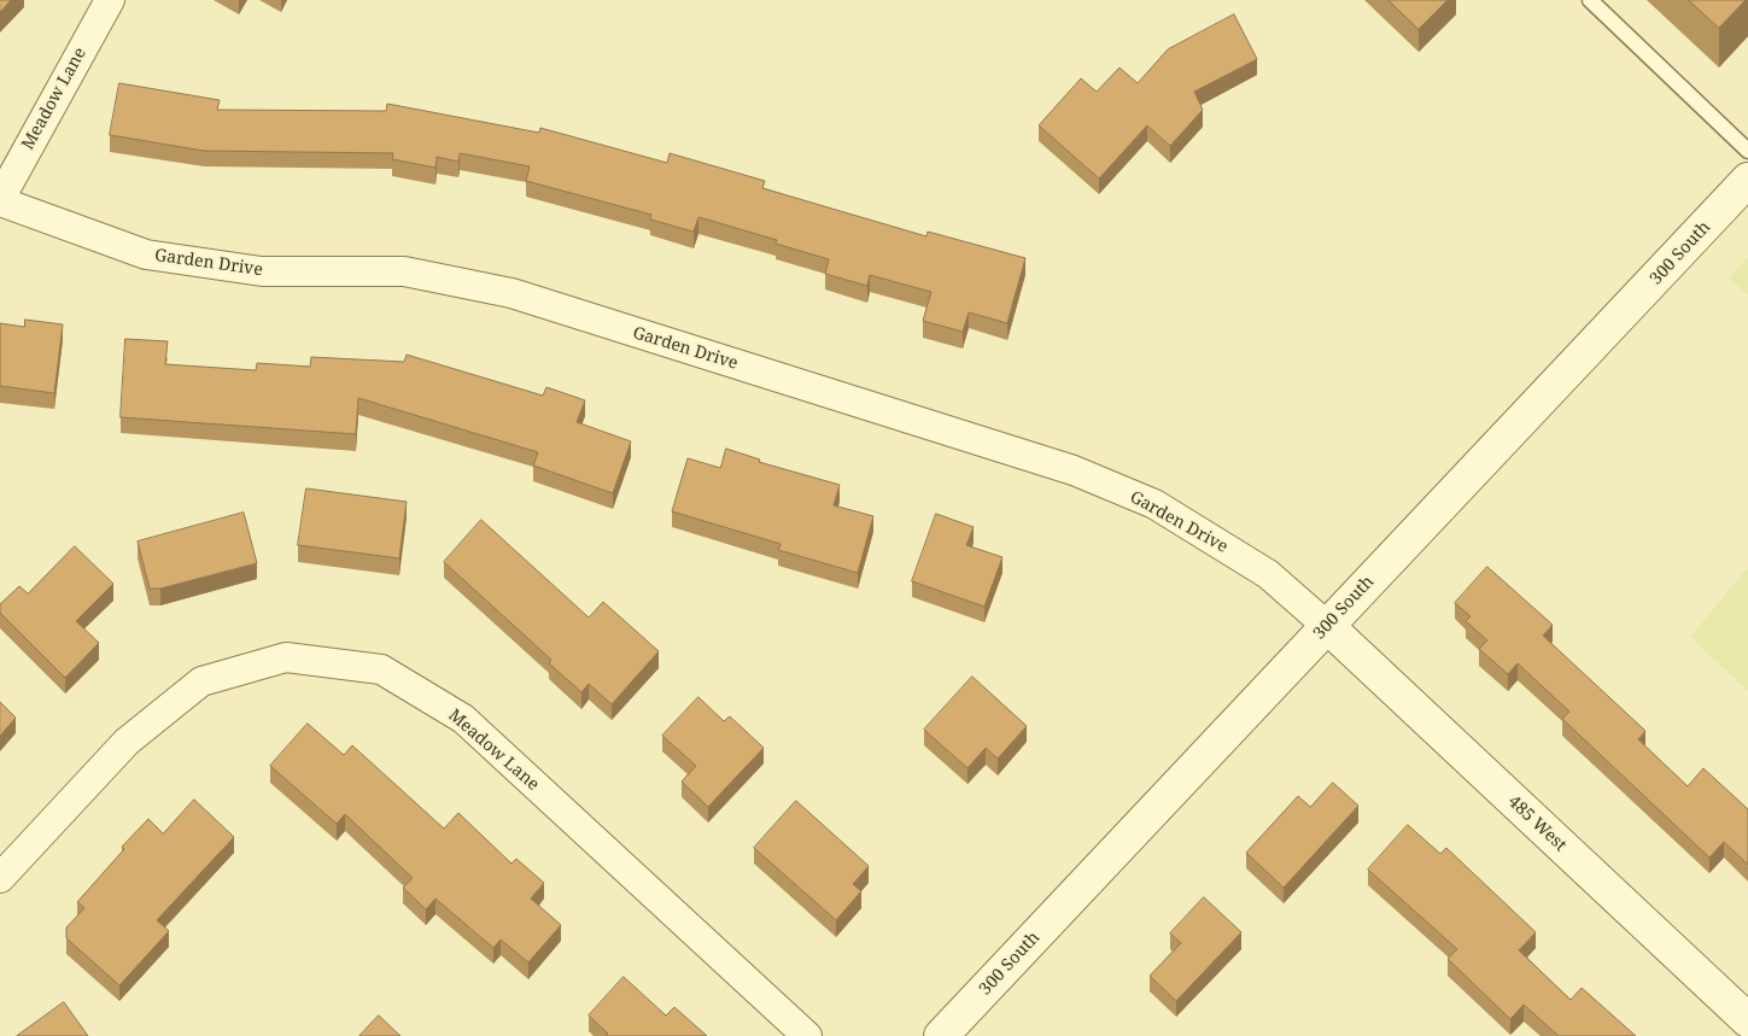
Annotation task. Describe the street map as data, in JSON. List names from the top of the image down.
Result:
{
  "streets": {
    "street": [
      "Meadow Lane",
      "300 South",
      "Garden Drive",
      "485 West"
    ]
  },
  "crossings": [
    ["Meadow Lane", "Garden Drive"],
    ["300 South", "Garden Drive"],
    ["300 South", "485 West"],
    ["Garden Drive", "485 West"]
  ]
}
